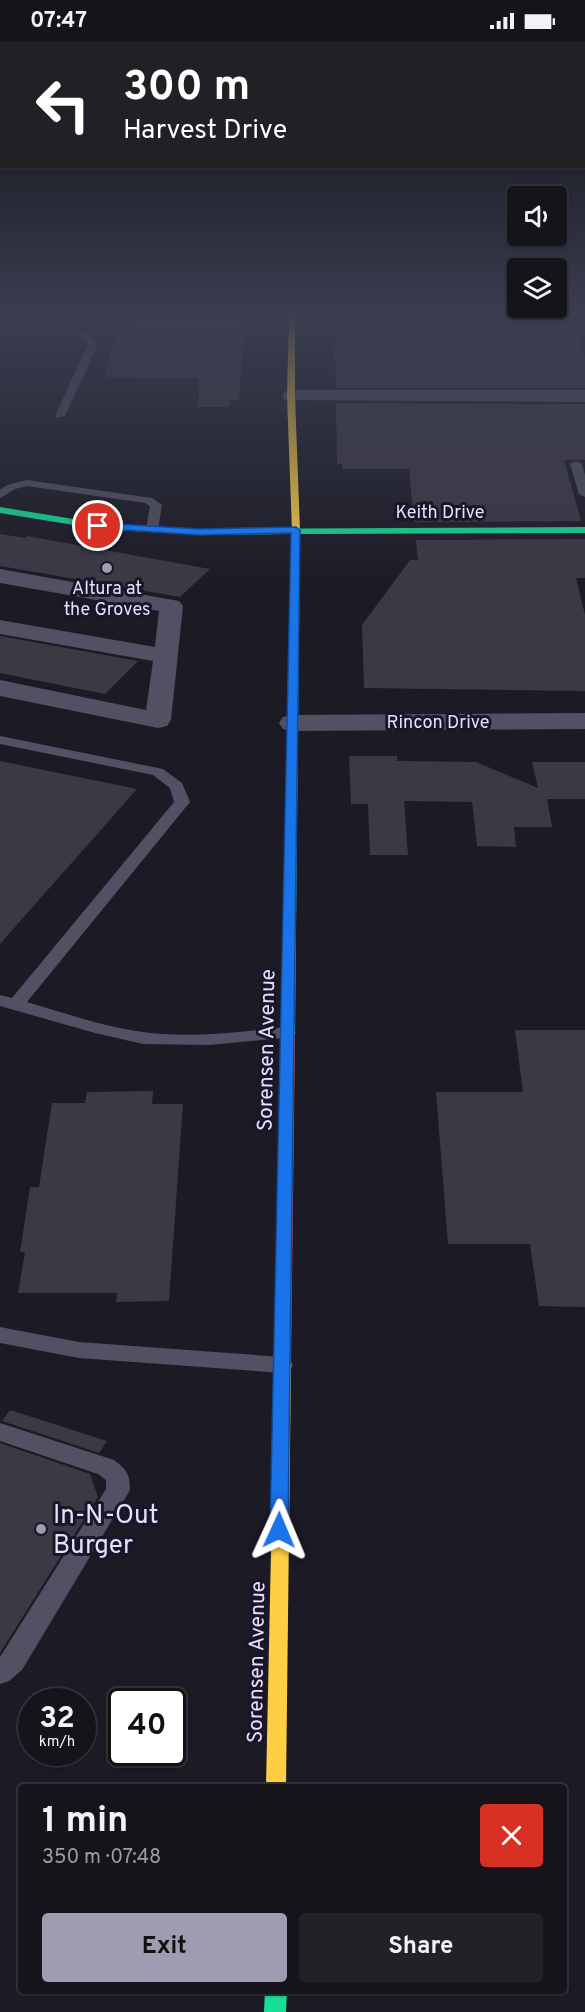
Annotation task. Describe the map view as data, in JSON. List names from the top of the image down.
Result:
{
  "streets": {
    "street": ["Keith Drive", "Rincon Drive", "Sorensen Avenue"]
  },
  "crossings": [
    ["Keith Drive", "Sorensen Avenue"],
    ["Rincon Drive", "Sorensen Avenue"]
  ],
  "places": ["Altura at the Groves", "In-N-Out Burger"],
  "page": {
    "status": "07:47",
    "turn": ["300 m", "Harvest Drive"],
    "speed": "32 km/h",
    "limit": "40",
    "heading": ["1 min", "350 m · 07:48"],
    "buttons": ["Exit", "Share"]
  }
}
